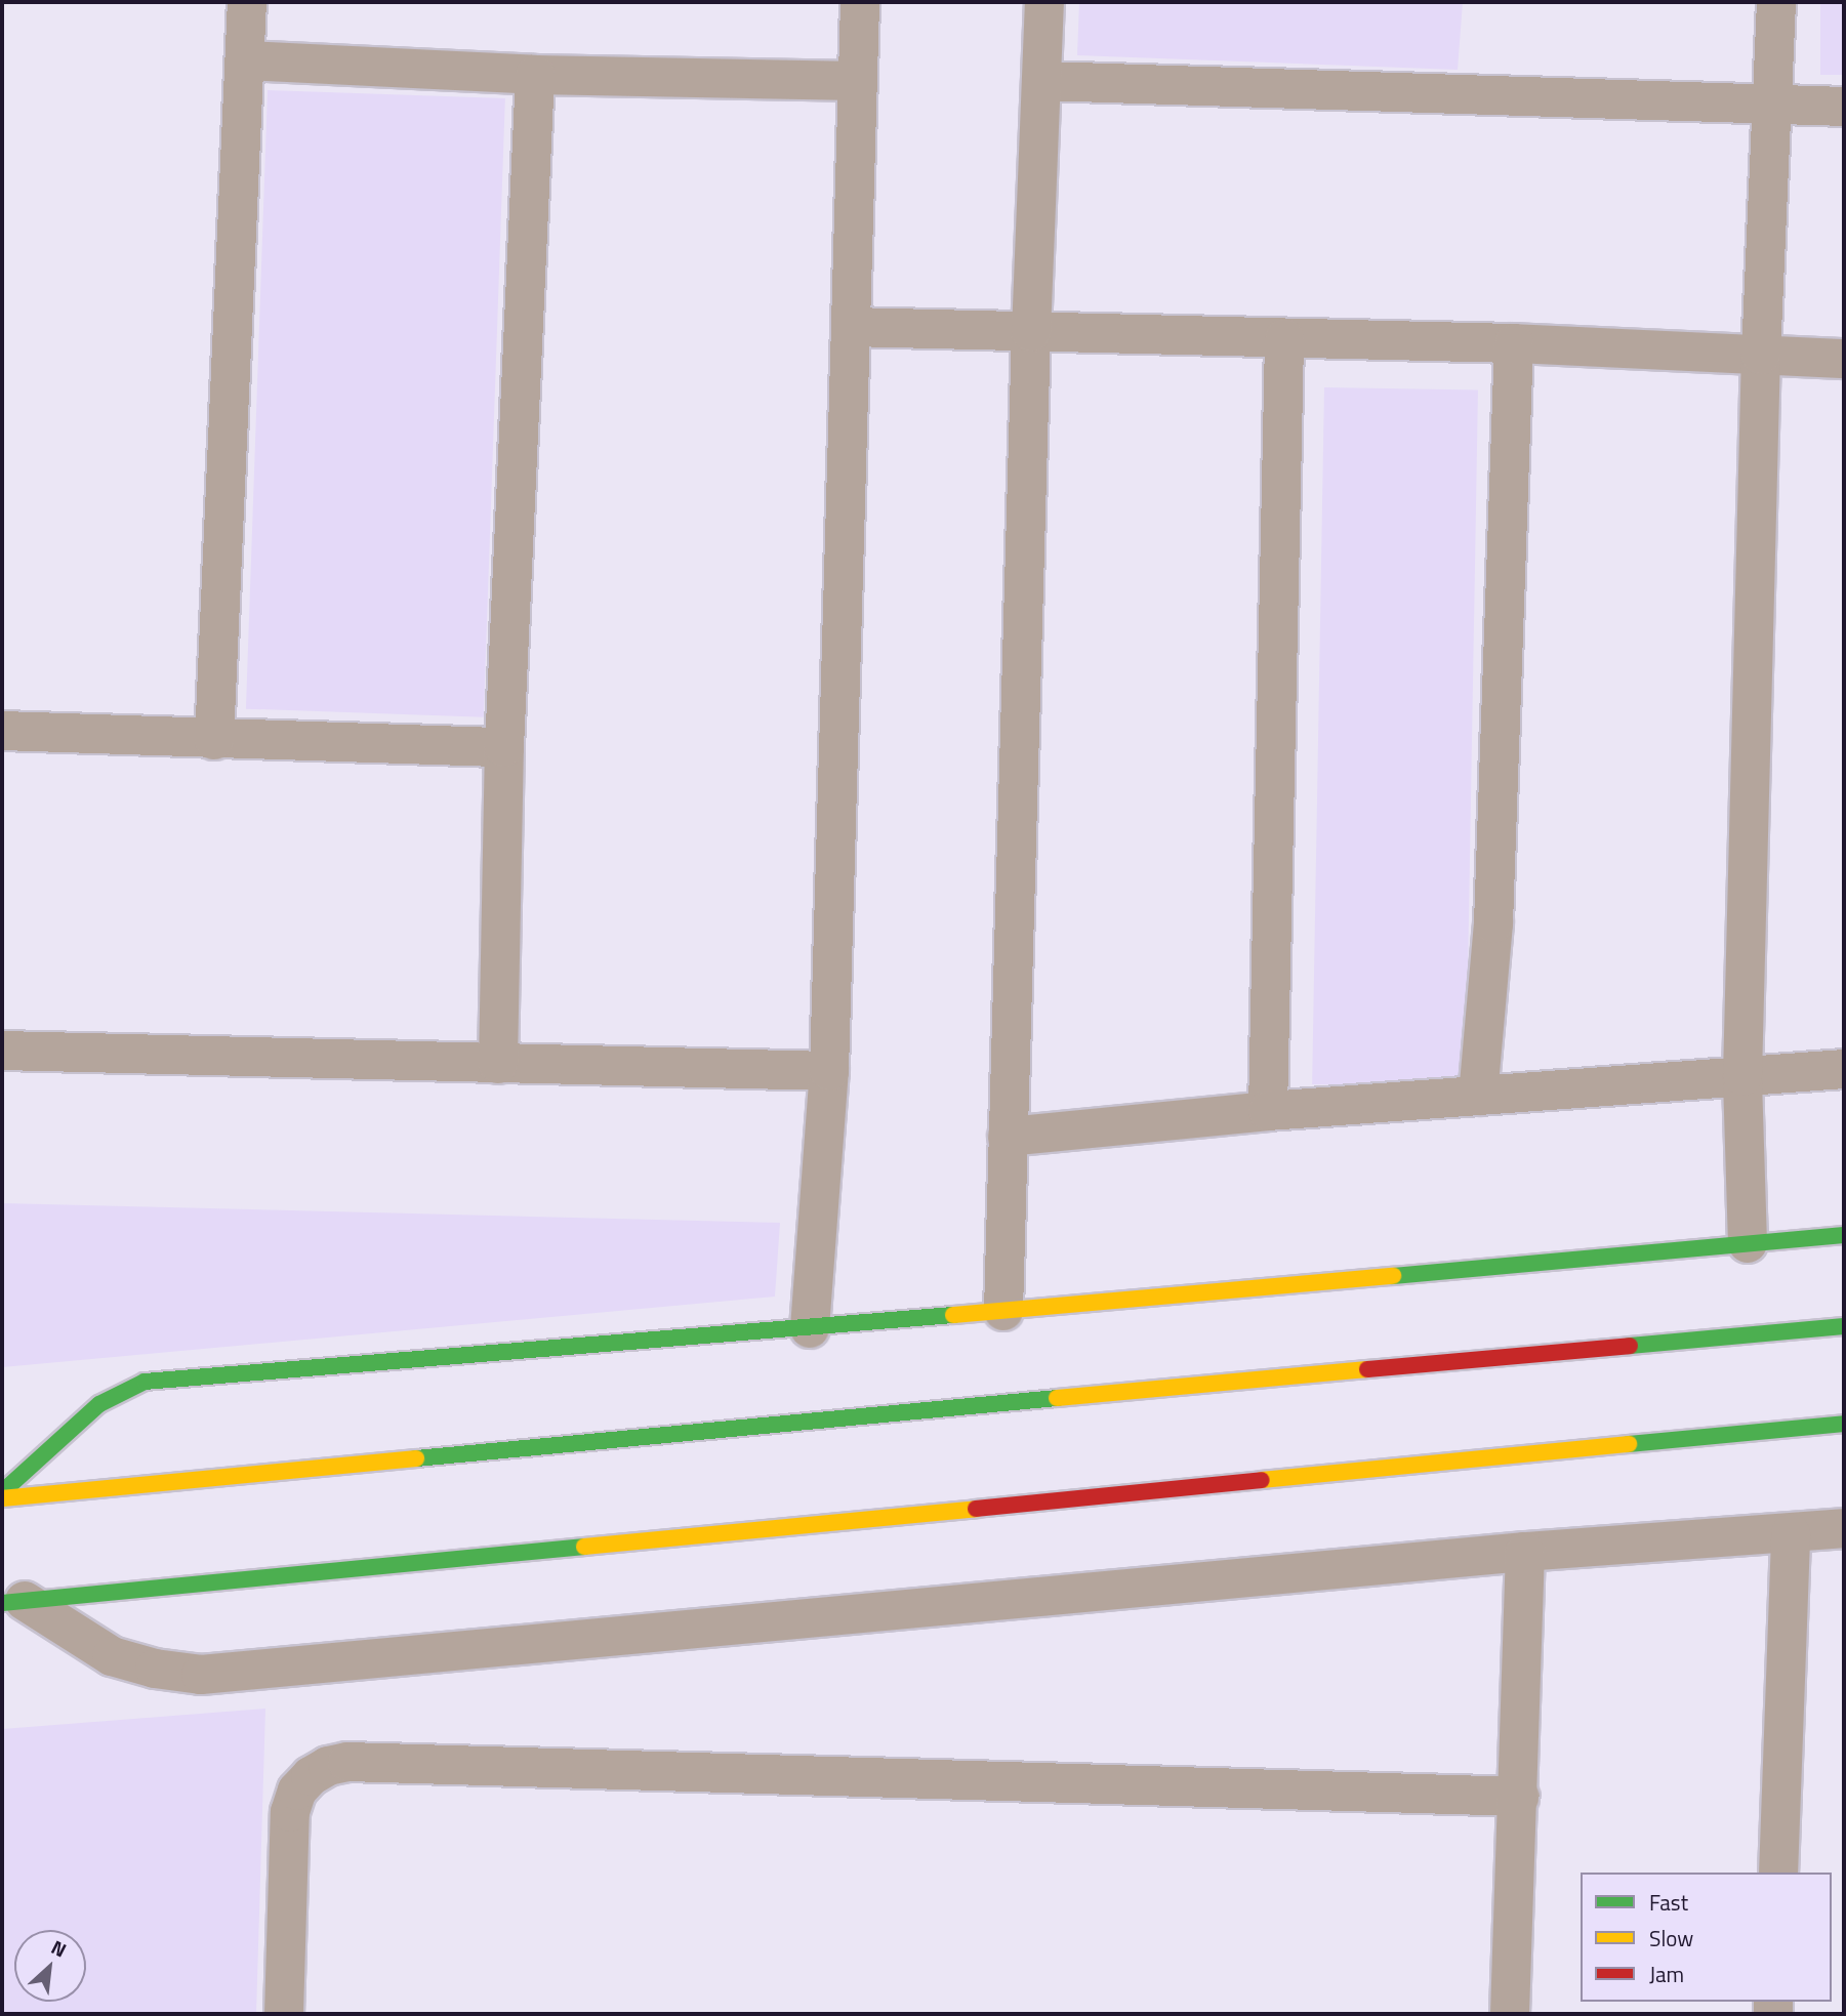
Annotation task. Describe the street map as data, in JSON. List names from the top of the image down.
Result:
{
  "legend": ["Fast", "Slow", "Jam"],
  "north": "top right"
}
